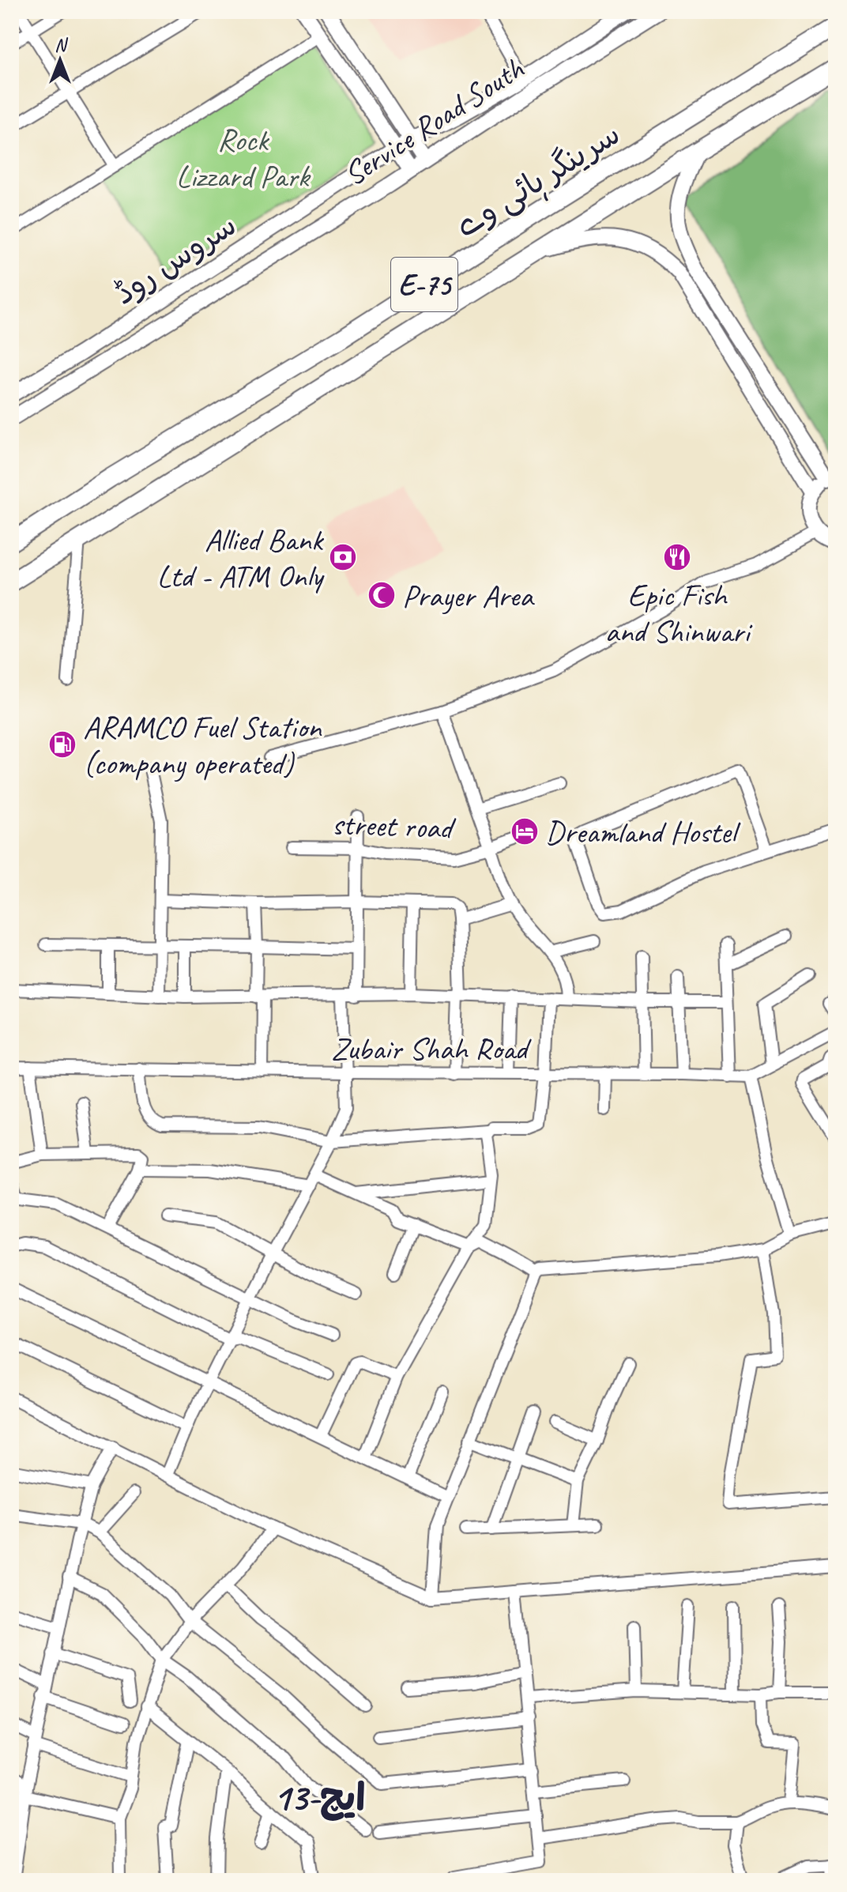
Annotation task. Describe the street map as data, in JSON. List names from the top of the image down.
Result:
{
  "streets": {
    "highway": ["سرینگر ہائی وے", "E-75"],
    "main road": ["Service Road South", "سروس روڈ"],
    "street": ["street road", "Zubair Shah Road"]
  },
  "districts": ["ایچ-13"],
  "parks": ["Rock Lizzard Park"],
  "places": {
    "bank": ["Allied Bank Ltd - ATM Only"],
    "restaurant": ["Epic Fish and Shinwari"],
    "mosque": ["Prayer Area"],
    "fuel station": ["ARAMCO Fuel Station (company operated)"],
    "hotel": ["Dreamland Hostel"]
  },
  "north": "top"
}
